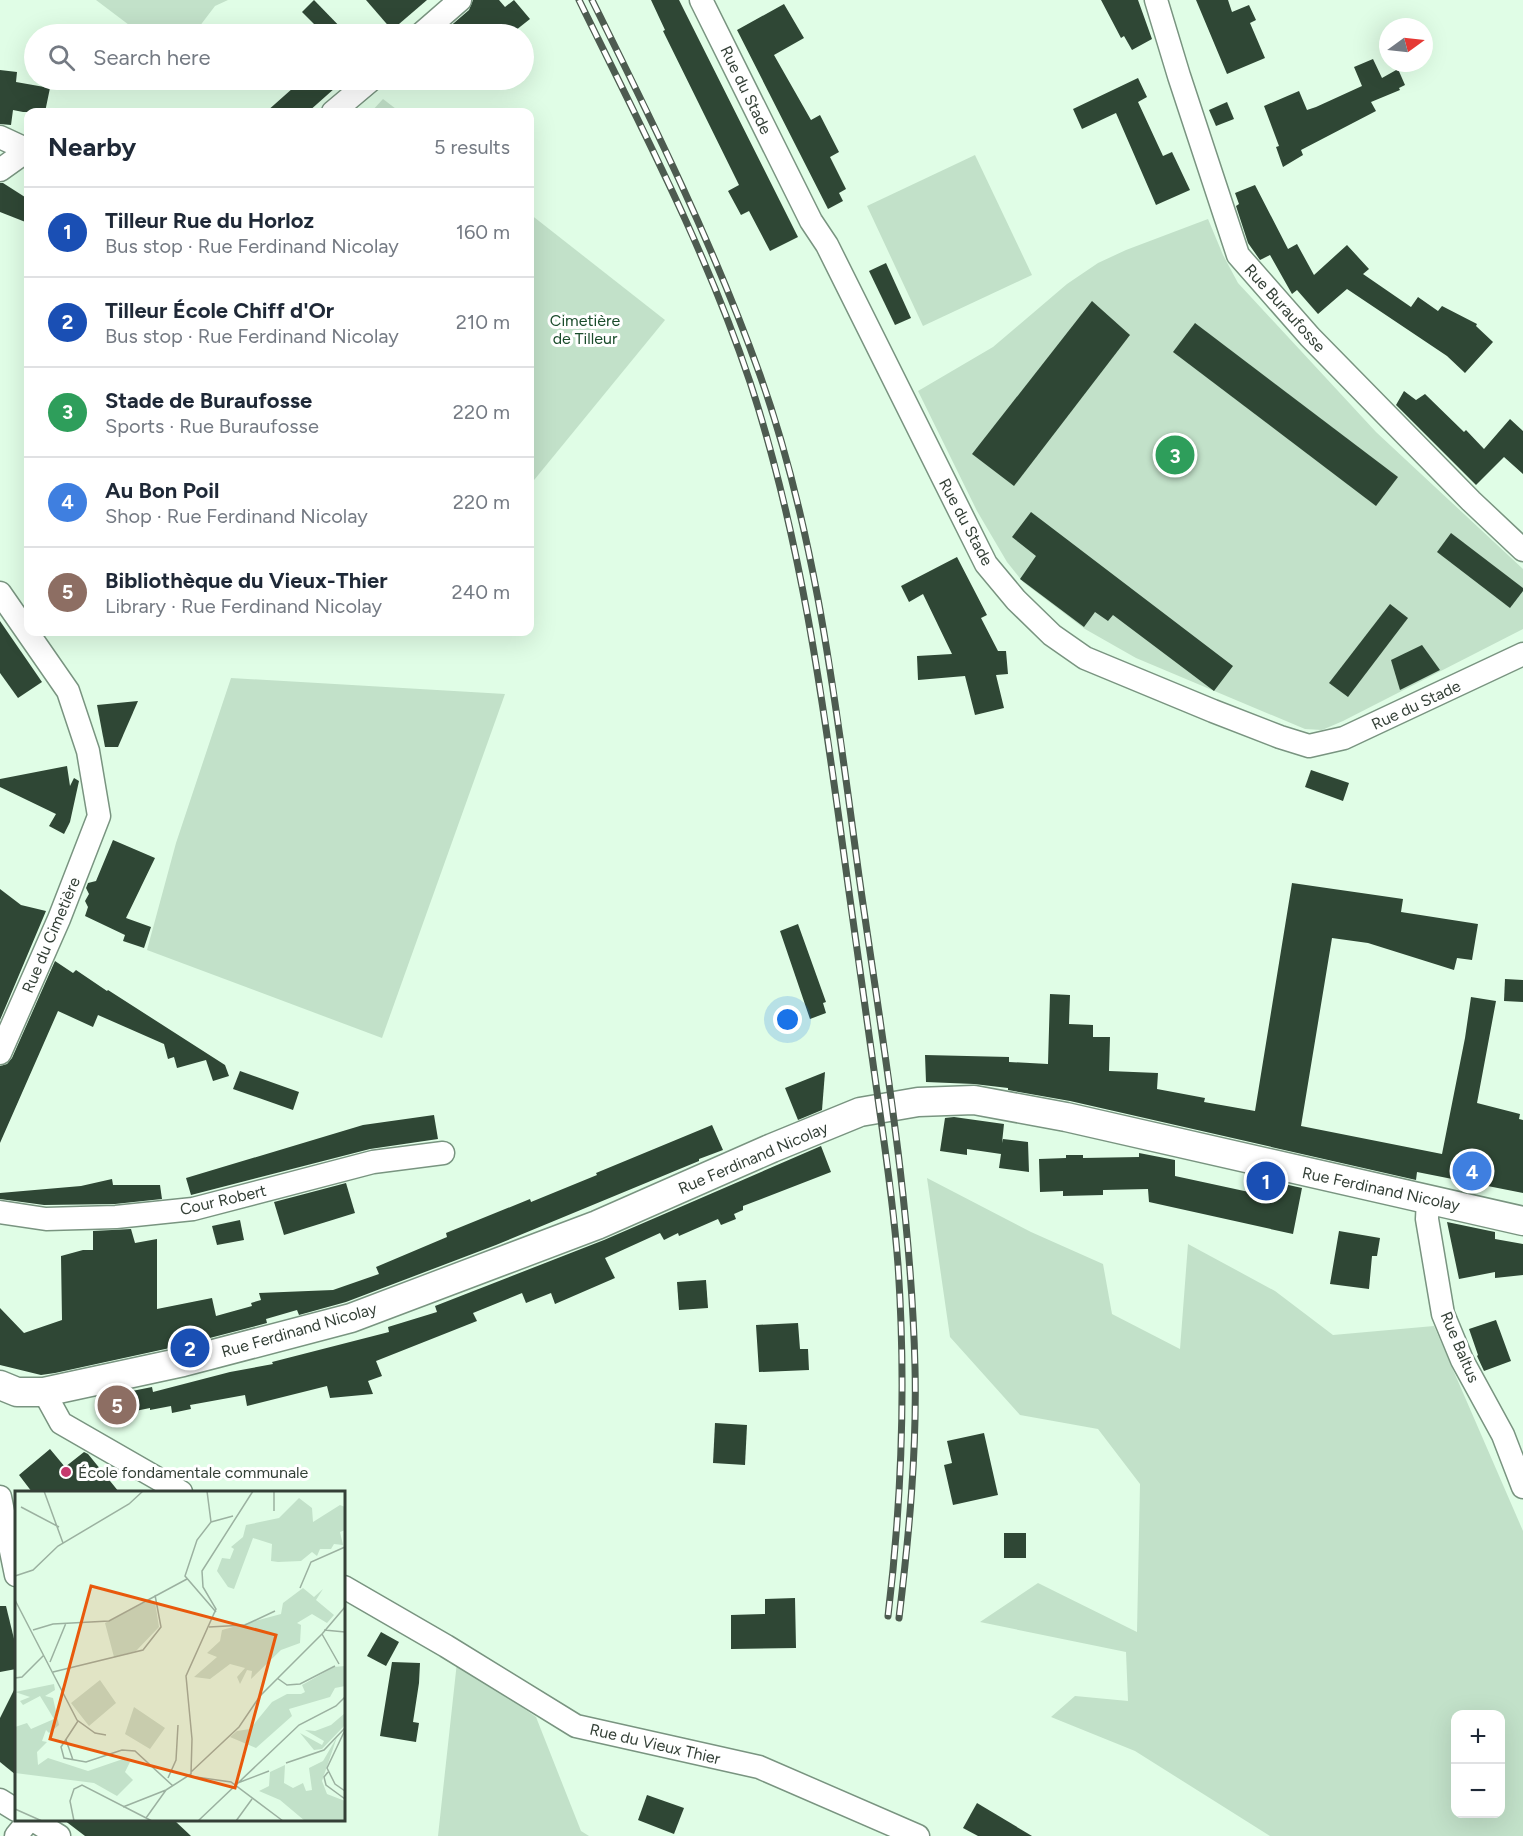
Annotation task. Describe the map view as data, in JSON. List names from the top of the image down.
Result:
{
  "streets": {
    "street": [
      "Rue du Stade",
      "Rue Buraufosse",
      "Rue du Cimetière",
      "Rue Ferdinand Nicolay",
      "Cour Robert",
      "Rue Baltus",
      "Rue du Vieux Thier"
    ]
  },
  "crossings": [
    ["Rue Ferdinand Nicolay", "Rue Baltus"]
  ],
  "parks": ["Cimetière de Tilleur"],
  "places": ["École fondamentale communale"],
  "north": "right",
  "page": {
    "search": "Search here",
    "heading": ["Nearby", "5 results"],
    "list": [
      {
        "mark": "1",
        "name": "Tilleur Rue du Horloz",
        "note": "Bus stop · Rue Ferdinand Nicolay",
        "value": "160 m"
      },
      {
        "mark": "2",
        "name": "Tilleur École Chiff d'Or",
        "note": "Bus stop · Rue Ferdinand Nicolay",
        "value": "210 m"
      },
      {
        "mark": "3",
        "name": "Stade de Buraufosse",
        "note": "Sports · Rue Buraufosse",
        "value": "220 m"
      },
      {
        "mark": "4",
        "name": "Au Bon Poil",
        "note": "Shop · Rue Ferdinand Nicolay",
        "value": "220 m"
      },
      {
        "mark": "5",
        "name": "Bibliothèque du Vieux-Thier",
        "note": "Library · Rue Ferdinand Nicolay",
        "value": "240 m"
      }
    ],
    "pins": [
      "3",
      "4",
      "1",
      "2",
      "5"
    ],
    "map_buttons": ["+", "−"]
  }
}
